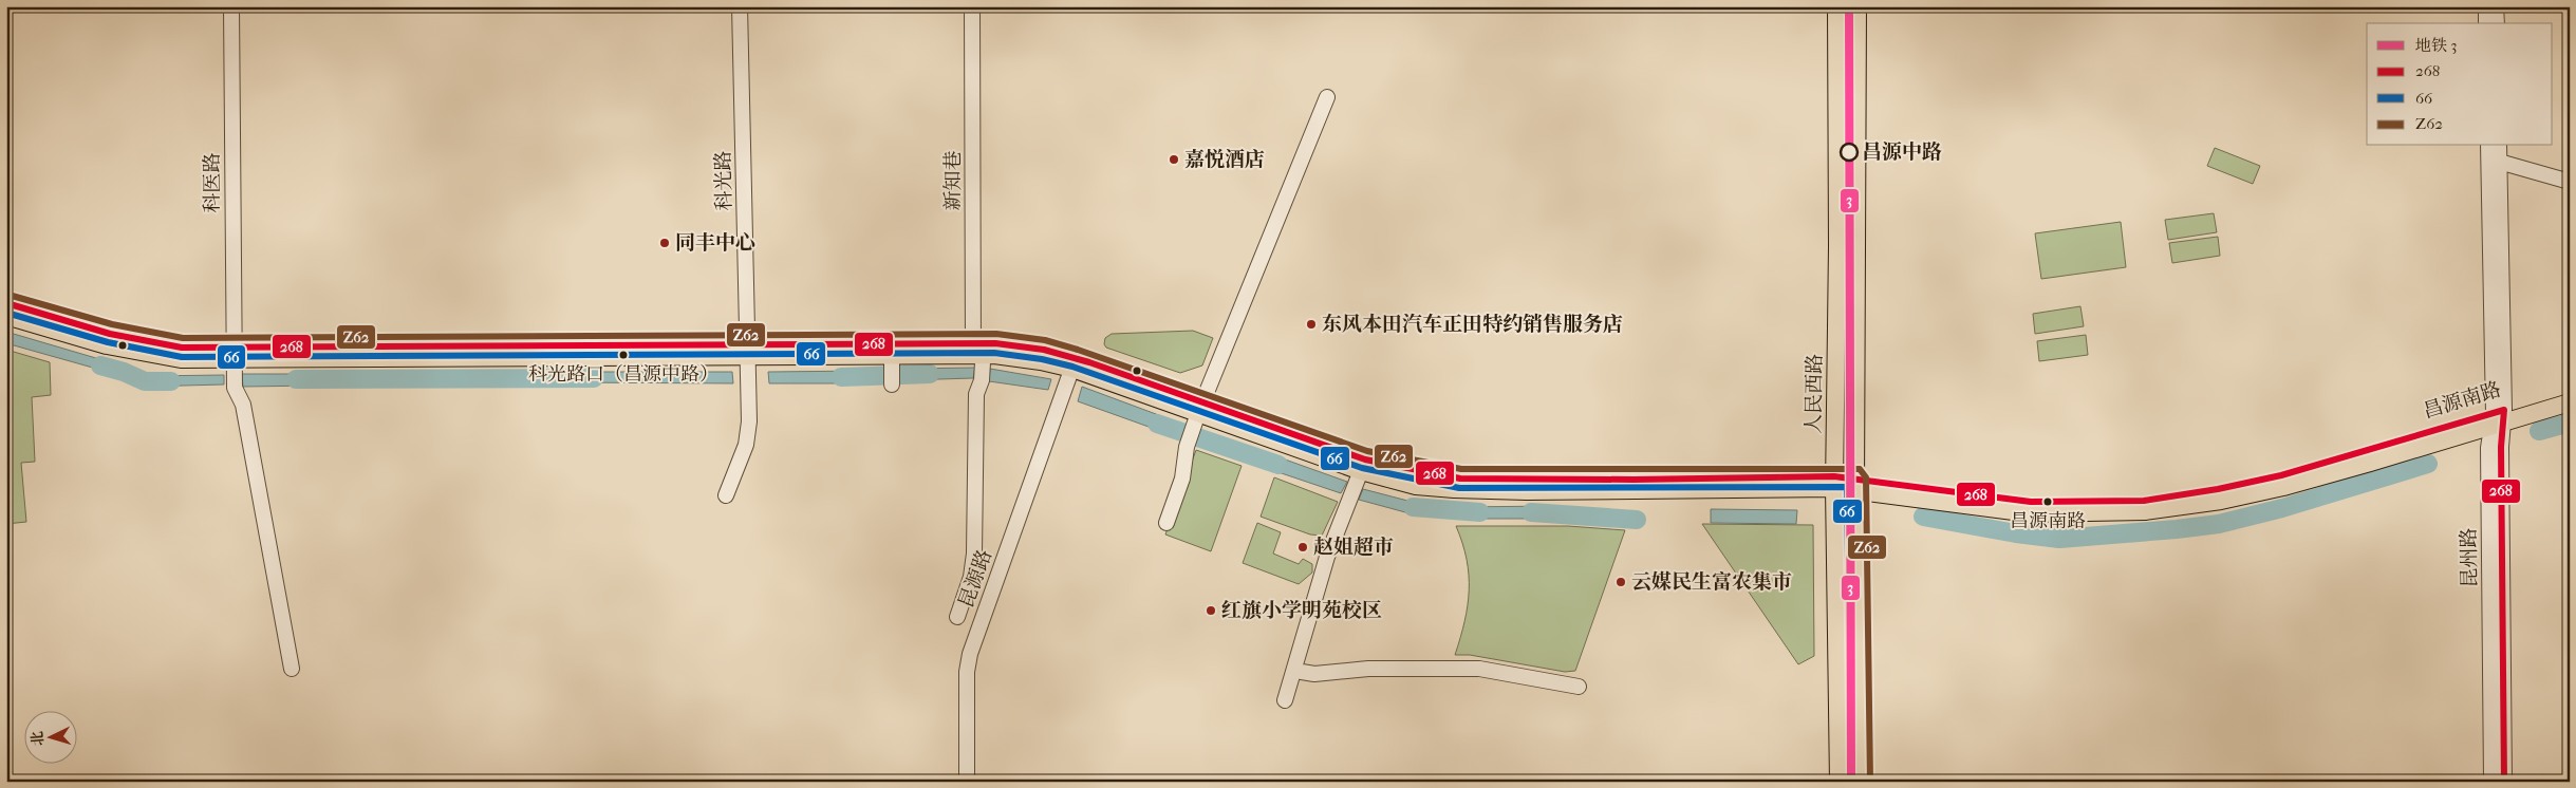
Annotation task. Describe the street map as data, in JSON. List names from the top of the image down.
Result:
{
  "streets": {
    "main road": ["人民西路", "昌源南路"],
    "street": [
      "科光路",
      "新知巷",
      "科医路",
      "昆州路",
      "昆源路"
    ]
  },
  "crossings": [
    ["人民西路", "昌源南路"],
    ["昌源南路", "昆州路"]
  ],
  "places": [
    "昌源中路",
    "嘉悦酒店",
    "同丰中心",
    "东风本田汽车正田特约销售服务店",
    "科光路口（昌源中路）",
    "昌源南路",
    "赵姐超市",
    "云媒民生富农集市",
    "红旗小学明苑校区"
  ],
  "lines": [
    "metro line 3",
    "transit line Z62",
    "transit line 268",
    "transit line 66"
  ],
  "legend": [
    "地铁 3",
    "268",
    "66",
    "Z62"
  ],
  "north": "left"
}
